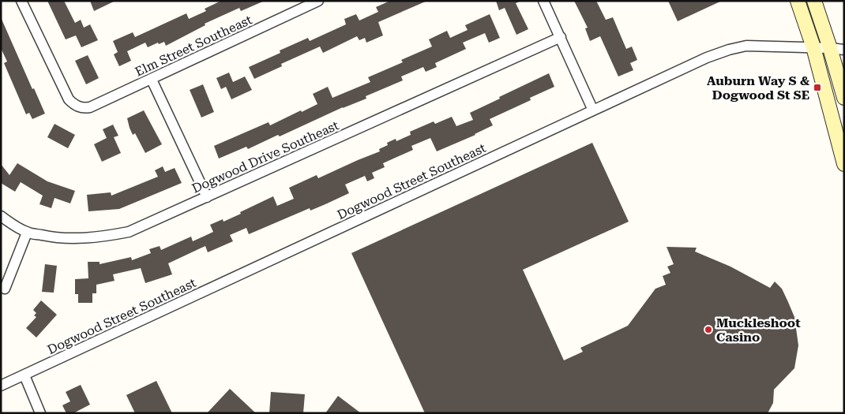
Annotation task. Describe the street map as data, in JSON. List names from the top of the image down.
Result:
{
  "streets": {
    "street": ["Elm Street Southeast", "Dogwood Drive Southeast", "Dogwood Street Southeast"]
  },
  "places": {
    "transit": ["Auburn Way S & Dogwood St SE"],
    "other": ["Muckleshoot Casino"]
  }
}
